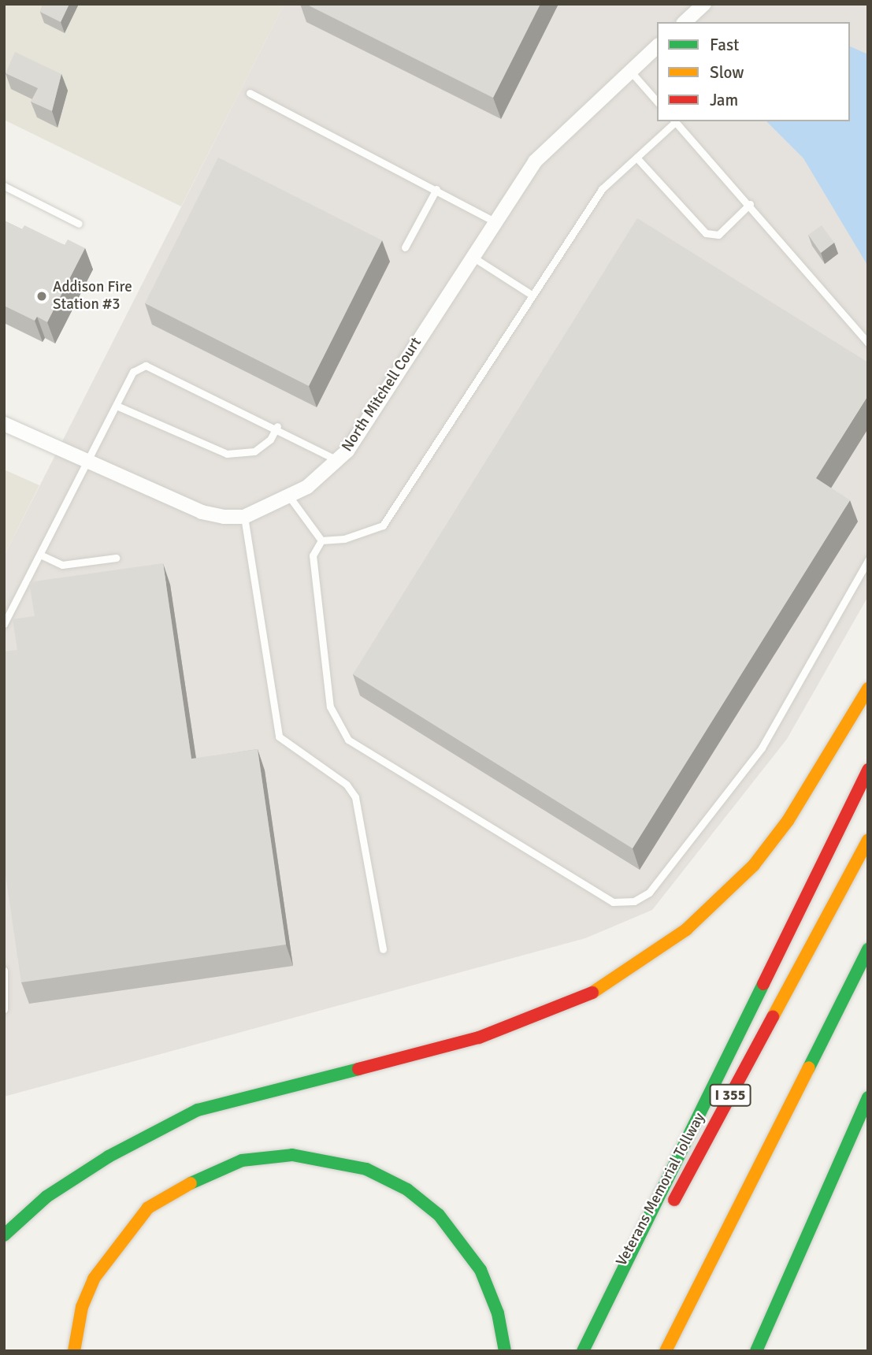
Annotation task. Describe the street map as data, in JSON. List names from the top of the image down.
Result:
{
  "streets": {
    "highway": ["I 355", "Veterans Memorial Tollway"],
    "street": ["North Mitchell Court"]
  },
  "places": ["Addison Fire Station #3"],
  "legend": ["Fast", "Slow", "Jam"]
}
